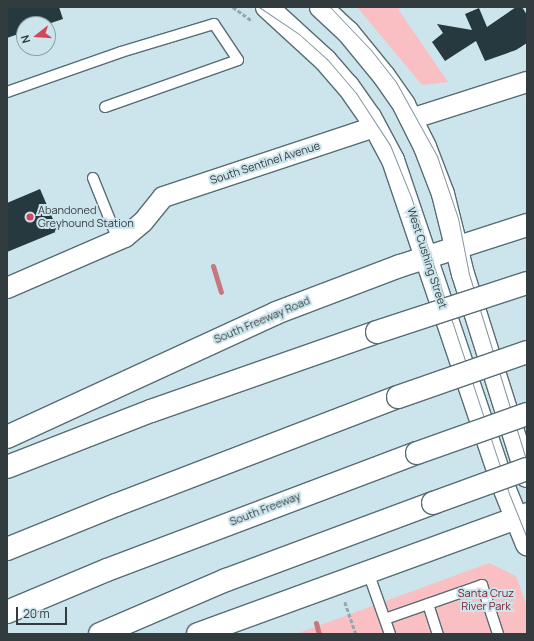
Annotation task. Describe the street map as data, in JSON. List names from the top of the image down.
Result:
{
  "streets": {
    "main road": ["West Cushing Street", "South Freeway Road", "South Freeway"],
    "street": ["South Sentinel Avenue"]
  },
  "crossings": [
    ["South Sentinel Avenue", "West Cushing Street"],
    ["West Cushing Street", "South Freeway Road"]
  ],
  "parks": ["Santa Cruz River Park"],
  "places": ["Abandoned Greyhound Station"],
  "scale_bar": "20 m",
  "north": "left"
}
